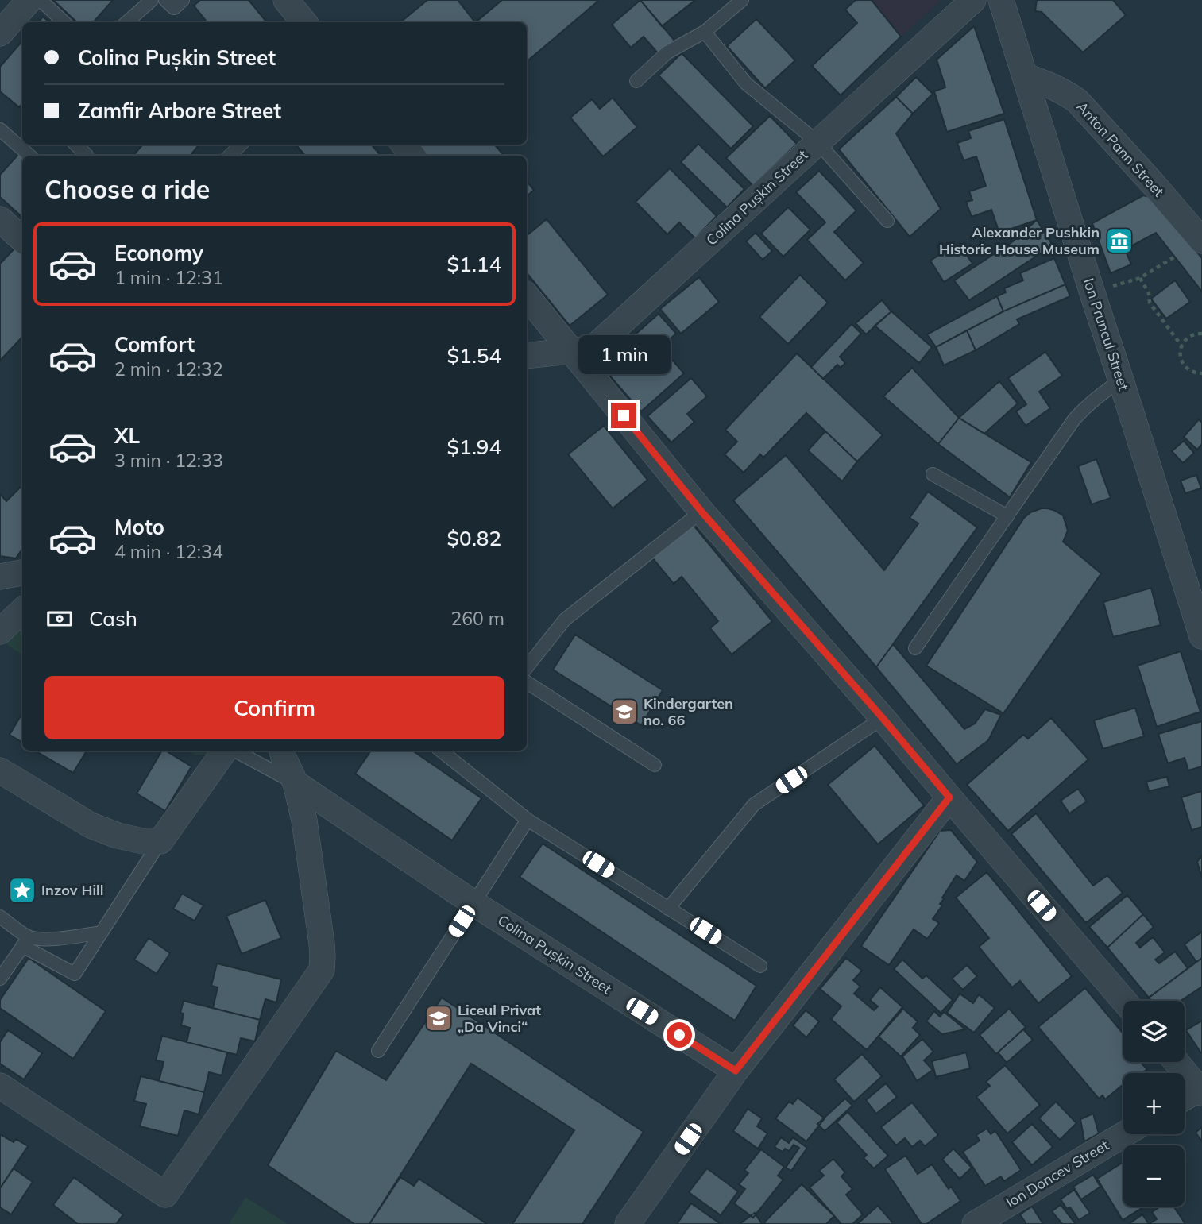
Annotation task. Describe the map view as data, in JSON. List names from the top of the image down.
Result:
{
  "streets": {
    "street": [
      "Anton Pann Street",
      "Colina Pușkin Street",
      "Ion Pruncul Street",
      "Ion Doncev Street"
    ]
  },
  "crossings": [
    ["Anton Pann Street", "Ion Pruncul Street"]
  ],
  "places": {
    "museum": ["Alexander Pushkin Historic House Museum"],
    "school or university": ["Kindergarten no. 66", "Liceul Privat „Da Vinci“"],
    "place": ["Inzov Hill"]
  },
  "page": {
    "banner": ["Colina Pușkin Street", "Zamfir Arbore Street"],
    "heading": "Choose a ride",
    "list": [
      {
        "name": "Economy",
        "note": "1 min · 12:31",
        "value": "$1.14"
      },
      {
        "name": "Comfort",
        "note": "2 min · 12:32",
        "value": "$1.54"
      },
      {
        "name": "XL",
        "note": "3 min · 12:33",
        "value": "$1.94"
      },
      {
        "name": "Moto",
        "note": "4 min · 12:34",
        "value": "$0.82"
      }
    ],
    "bubble": "1 min",
    "pay": ["Cash", "260 m"],
    "buttons": "Confirm",
    "map_buttons": ["+", "−"]
  }
}
